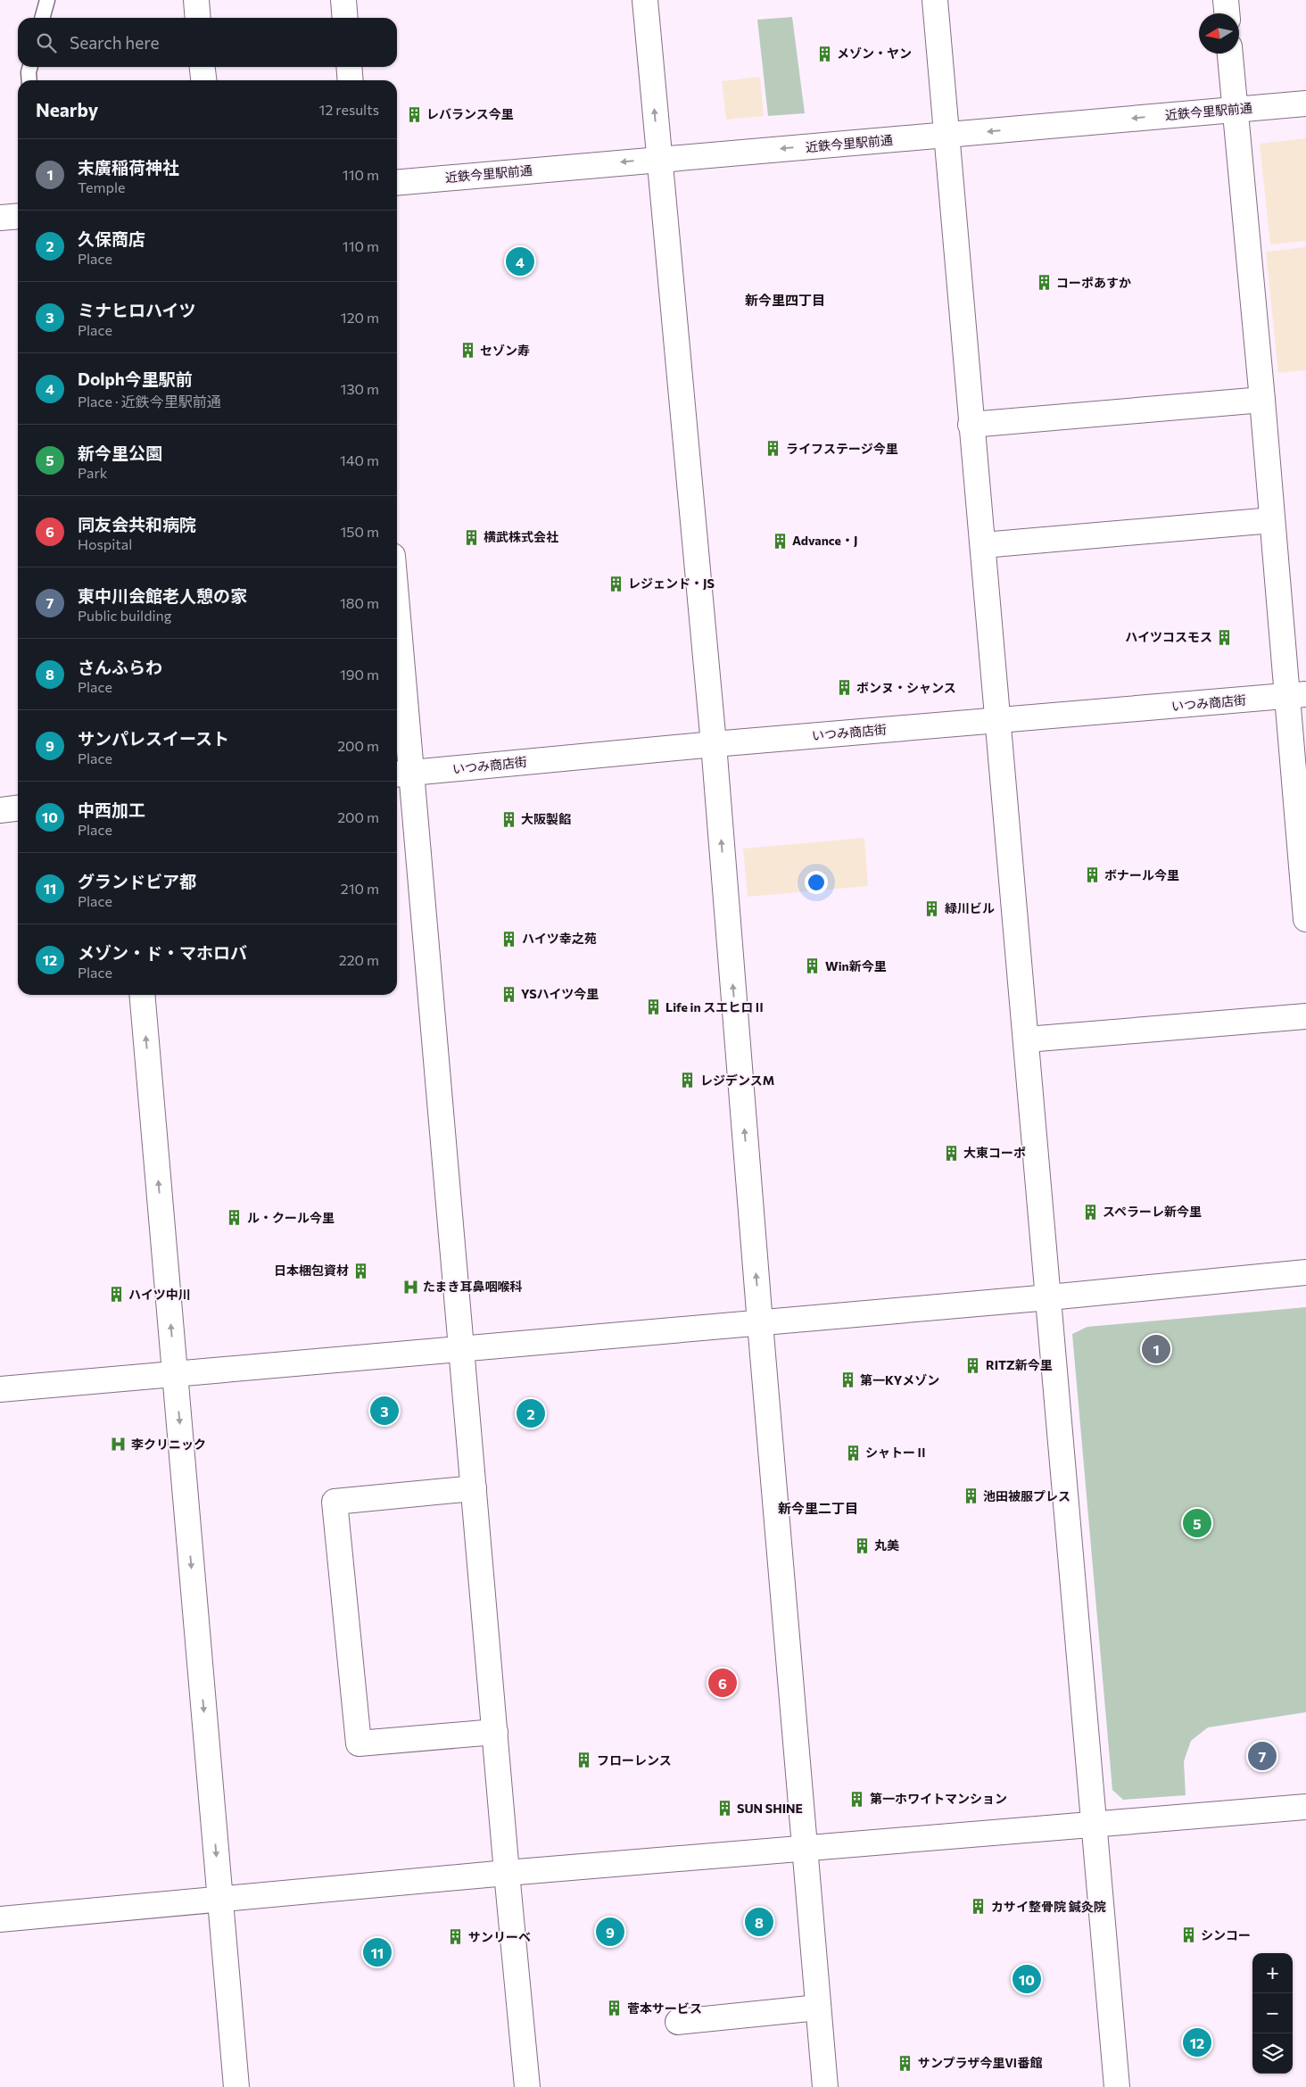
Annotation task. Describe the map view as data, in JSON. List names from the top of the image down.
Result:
{
  "streets": {
    "street": ["近鉄今里駅前通", "いつみ商店街"]
  },
  "one_way": ["近鉄今里駅前通"],
  "districts": ["新今里四丁目", "新今里二丁目"],
  "places": {
    "building": [
      "メゾン・ヤン",
      "レバランス今里",
      "コーポあすか",
      "セゾン寿",
      "ライフステージ今里",
      "横武株式会社",
      "Advance・J",
      "レジェンド・JS",
      "ハイツコスモス",
      "ボンヌ・シャンス",
      "大阪製餡",
      "ボナール今里",
      "緑川ビル",
      "ハイツ幸之苑",
      "Win新今里",
      "YSハイツ今里",
      "Life in スエヒロⅡ",
      "レジデンスM",
      "大東コーポ",
      "スペラーレ新今里",
      "ル・クール今里",
      "日本梱包資材",
      "ハイツ中川",
      "RITZ新今里",
      "第一KYメゾン",
      "シャトーⅡ",
      "池田被服プレス",
      "丸美",
      "フローレンス",
      "第一ホワイトマンション",
      "SUN SHINE",
      "カサイ整骨院 鍼灸院",
      "シンコー",
      "サンリーベ",
      "菅本サービス",
      "サンプラザ今里Ⅵ番館"
    ],
    "hospital": ["たまき耳鼻咽喉科", "李クリニック"]
  },
  "north": "left",
  "page": {
    "search": "Search here",
    "heading": ["Nearby", "12 results"],
    "list": [
      {
        "mark": "1",
        "name": "末廣稲荷神社",
        "note": "Temple",
        "value": "110 m"
      },
      {
        "mark": "2",
        "name": "久保商店",
        "note": "Place",
        "value": "110 m"
      },
      {
        "mark": "3",
        "name": "ミナヒロハイツ",
        "note": "Place",
        "value": "120 m"
      },
      {
        "mark": "4",
        "name": "Dolph今里駅前",
        "note": "Place · 近鉄今里駅前通",
        "value": "130 m"
      },
      {
        "mark": "5",
        "name": "新今里公園",
        "note": "Park",
        "value": "140 m"
      },
      {
        "mark": "6",
        "name": "同友会共和病院",
        "note": "Hospital",
        "value": "150 m"
      },
      {
        "mark": "7",
        "name": "東中川会館老人憩の家",
        "note": "Public building",
        "value": "180 m"
      },
      {
        "mark": "8",
        "name": "さんふらわ",
        "note": "Place",
        "value": "190 m"
      },
      {
        "mark": "9",
        "name": "サンパレスイースト",
        "note": "Place",
        "value": "200 m"
      },
      {
        "mark": "10",
        "name": "中西加工",
        "note": "Place",
        "value": "200 m"
      },
      {
        "mark": "11",
        "name": "グランドビア都",
        "note": "Place",
        "value": "210 m"
      },
      {
        "mark": "12",
        "name": "メゾン・ド・マホロバ",
        "note": "Place",
        "value": "220 m"
      }
    ],
    "pins": [
      "4",
      "1",
      "3",
      "2",
      "5",
      "6",
      "7",
      "8",
      "9",
      "11",
      "10",
      "12"
    ],
    "map_buttons": ["+", "−"]
  }
}
